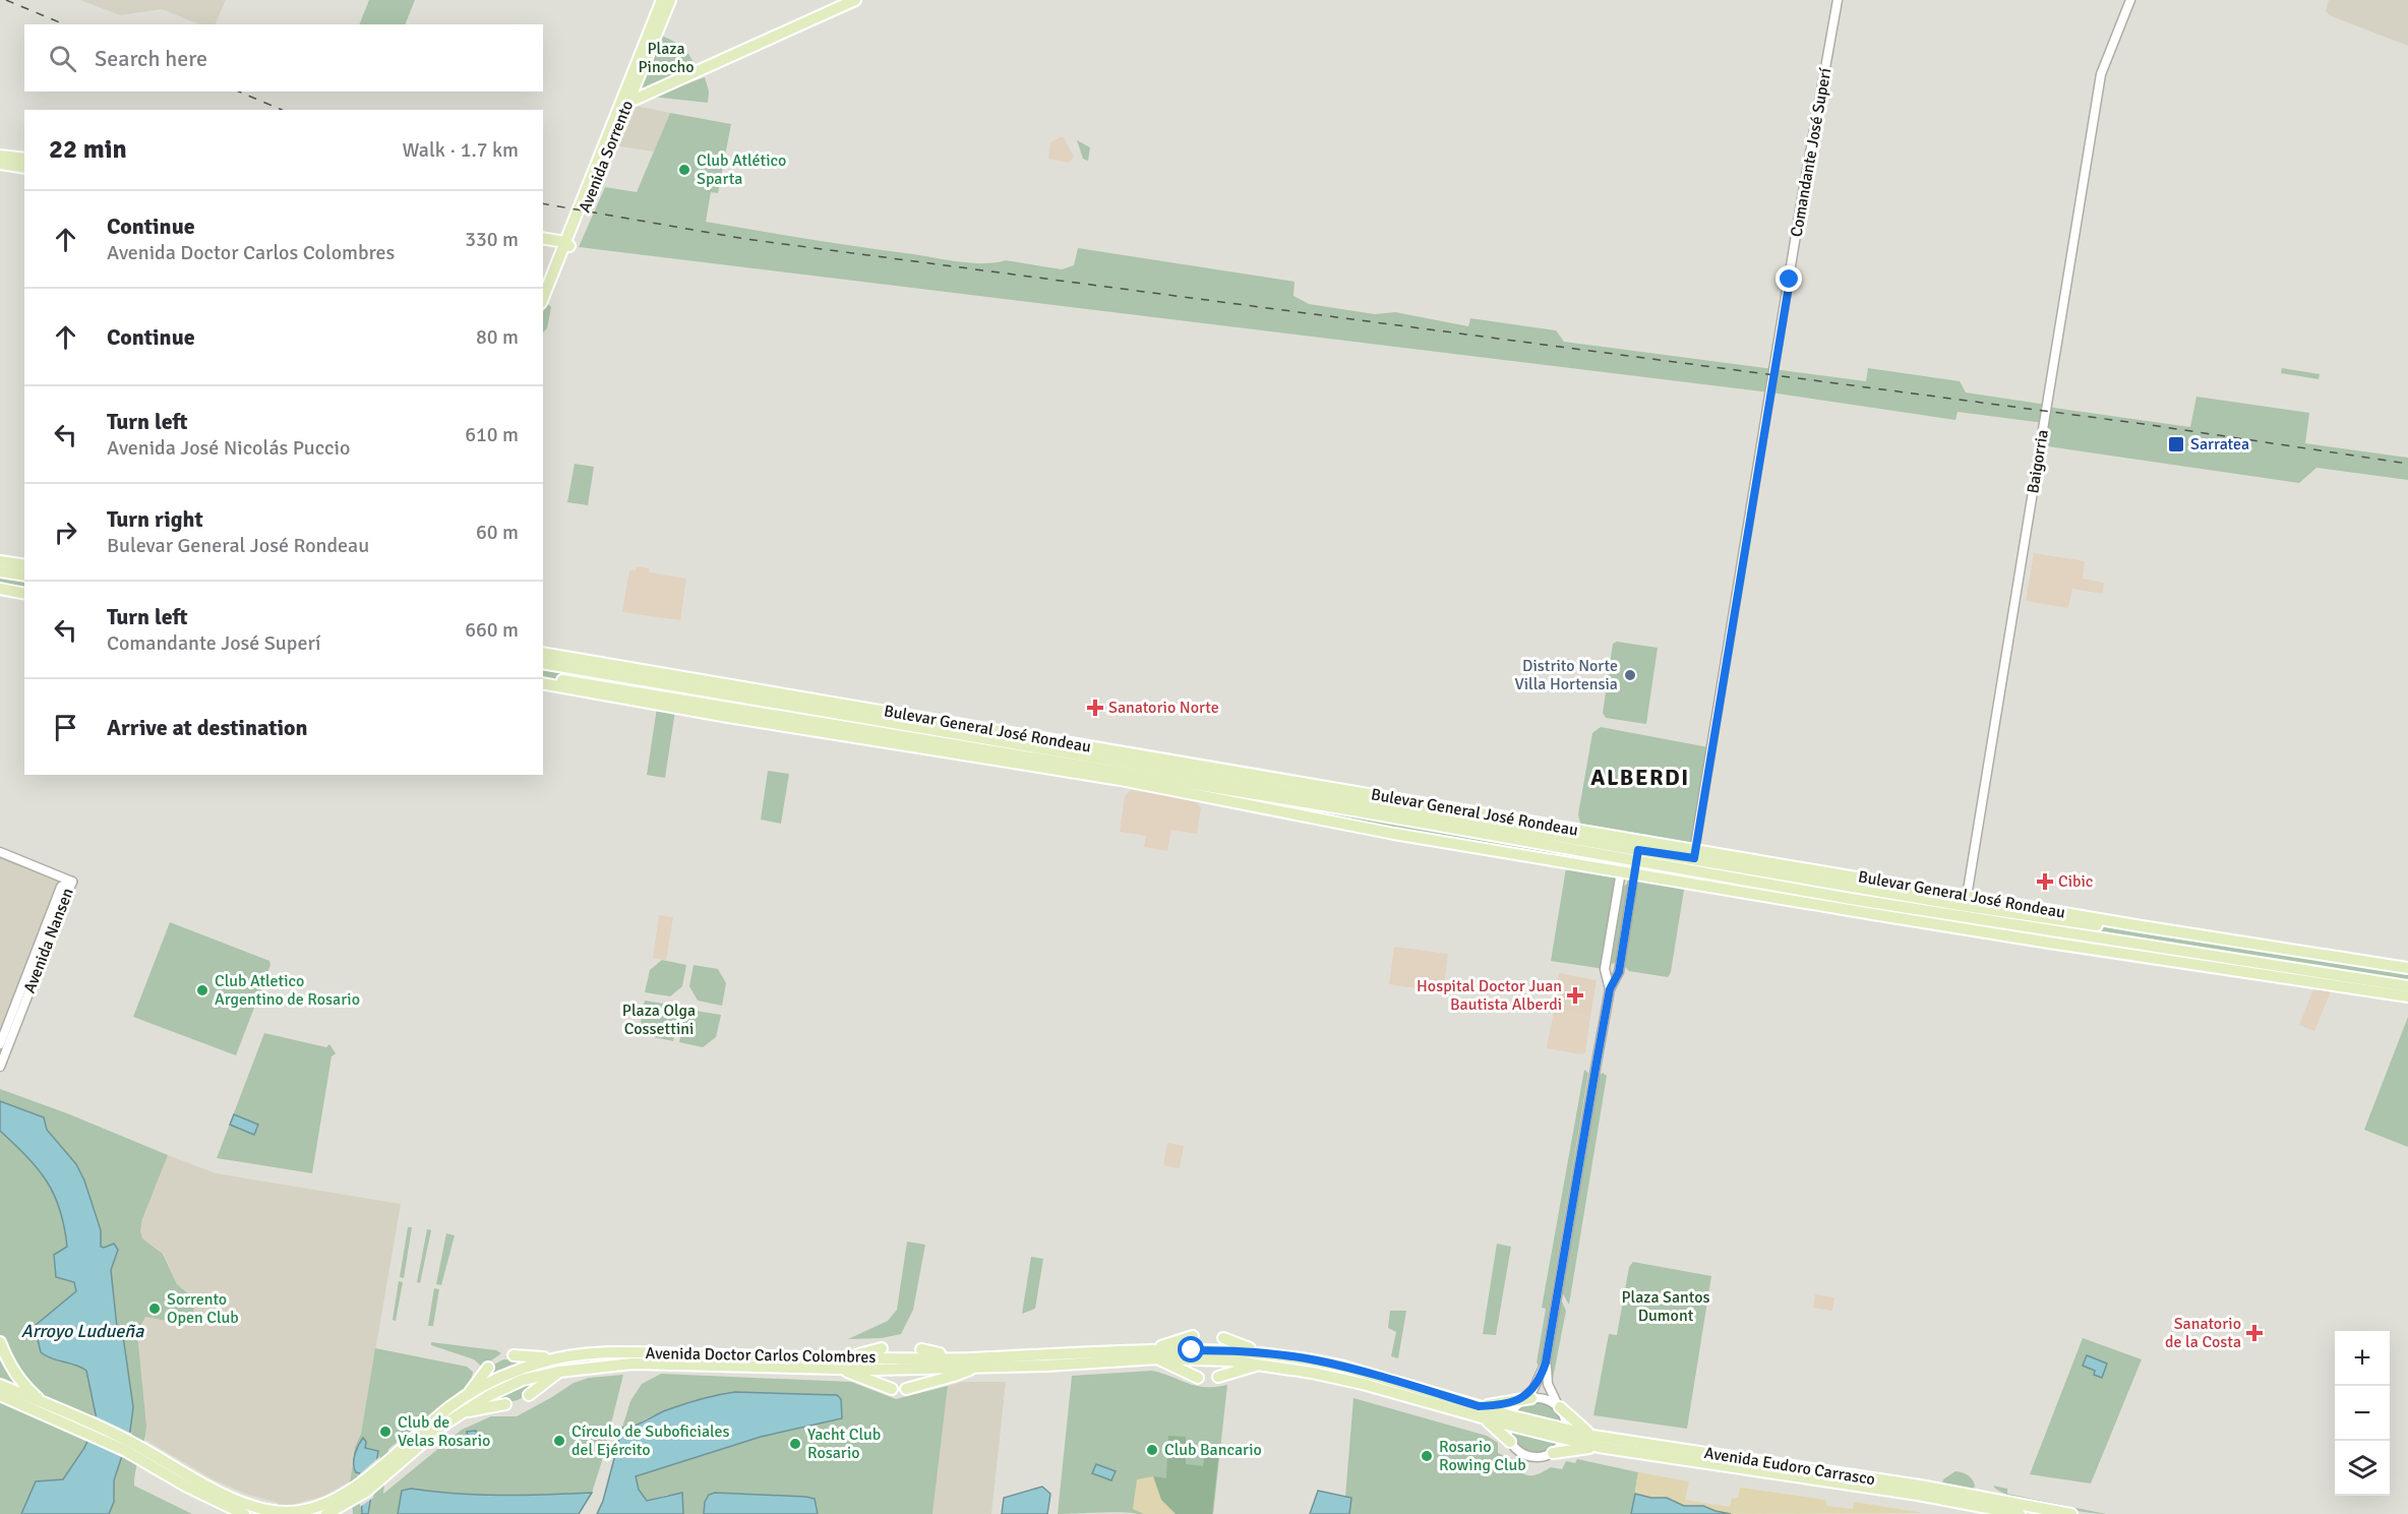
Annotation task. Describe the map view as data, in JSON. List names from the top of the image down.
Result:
{
  "streets": {
    "main road": [
      "Avenida Sorrento",
      "Bulevar General José Rondeau",
      "Avenida Doctor Carlos Colombres",
      "Avenida Eudoro Carrasco"
    ],
    "street": ["Comandante José Superí", "Baigorria", "Avenida Nansen"]
  },
  "crossings": [
    ["Comandante José Superí", "Bulevar General José Rondeau"],
    ["Baigorria", "Bulevar General José Rondeau"],
    ["Avenida Doctor Carlos Colombres", "Avenida Eudoro Carrasco"]
  ],
  "districts": ["ALBERDI"],
  "water": ["Arroyo Ludueña"],
  "parks": ["Plaza Pinocho", "Plaza Olga Cossettini", "Plaza Santos Dumont"],
  "places": {
    "other": [
      "Club Atlético Sparta",
      "Distrito Norte Villa Hortensia",
      "Club Atletico Argentino de Rosario",
      "Sorrento Open Club",
      "Club de Velas Rosario",
      "Círculo de Suboficiales del Ejército",
      "Yacht Club Rosario",
      "Club Bancario",
      "Rosario Rowing Club"
    ],
    "transit": ["Sarratea"],
    "health": [
      "Sanatorio Norte",
      "Cibic",
      "Hospital Doctor Juan Bautista Alberdi",
      "Sanatorio de la Costa"
    ]
  },
  "page": {
    "search": "Search here",
    "heading": ["22 min", "Walk · 1.7 km"],
    "list": [
      ["Continue", "Avenida Doctor Carlos Colombres", "330 m"],
      ["Continue", "80 m"],
      ["Turn left", "Avenida José Nicolás Puccio", "610 m"],
      ["Turn right", "Bulevar General José Rondeau", "60 m"],
      ["Turn left", "Comandante José Superí", "660 m"],
      "Arrive at destination"
    ],
    "map_buttons": ["+", "−"]
  }
}
